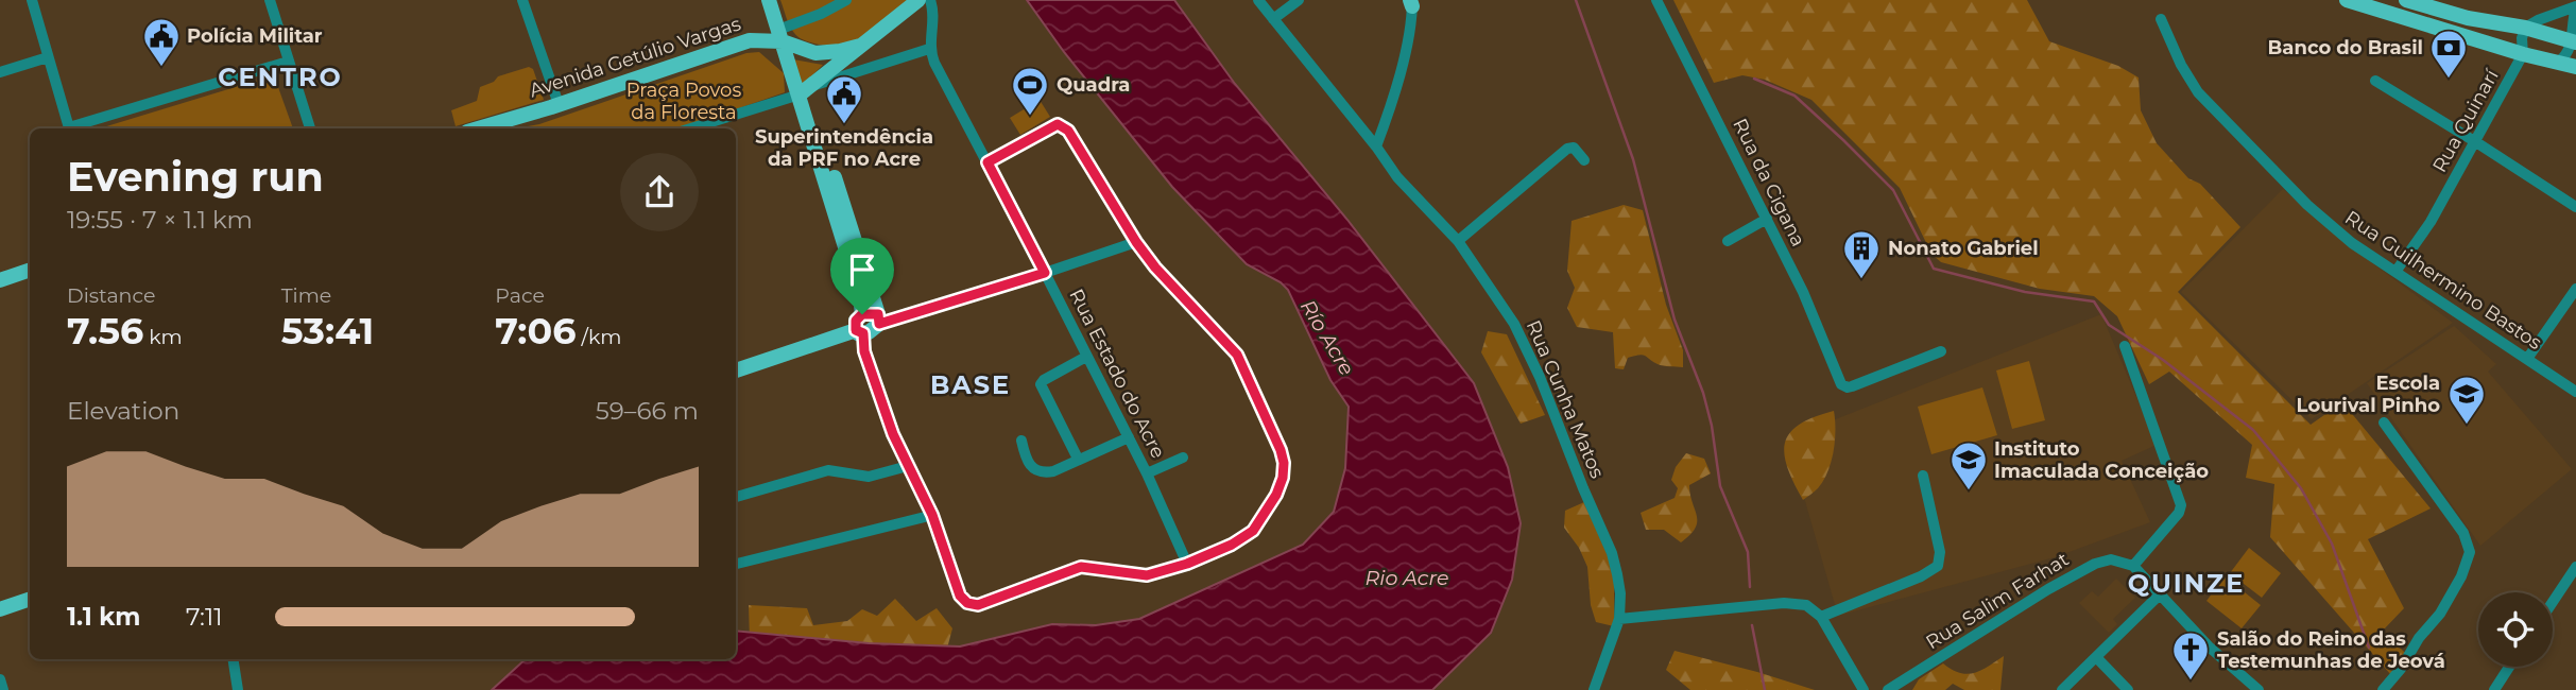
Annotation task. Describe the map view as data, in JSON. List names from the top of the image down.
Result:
{
  "streets": {
    "main road": ["Avenida Getúlio Vargas"],
    "street": [
      "Rua Quinarí",
      "Rua da Cigana",
      "Rua Guilhermino Bastos",
      "Rua Estado do Acre",
      "Rua Cunha Matos",
      "Rua Salim Farhat"
    ]
  },
  "crossings": [
    ["Rua Quinarí", "Rua Guilhermino Bastos"]
  ],
  "districts": ["CENTRO", "BASE", "QUINZE"],
  "water": ["Río Acre", "Rio Acre"],
  "parks": ["Praça Povos da Floresta"],
  "places": {
    "public building": ["Polícia Militar", "Superintendência da PRF no Acre"],
    "bank": ["Banco do Brasil"],
    "sports": ["Quadra"],
    "building": ["Nonato Gabriel"],
    "school or university": ["Escola Lourival Pinho", "Instituto Imaculada Conceição"],
    "church": ["Salão do Reino das Testemunhas de Jeová"]
  },
  "page": {
    "heading": ["Evening run", "19:55 · 7 × 1.1 km"],
    "stats": [
      ["Distance", "7.56 km"],
      ["Time", "53:41"],
      ["Pace", "7:06 /km"]
    ],
    "chart": ["Elevation", "59–66 m"],
    "list": [
      {
        "name": "1.1 km",
        "note": "7:11"
      }
    ]
  }
}
